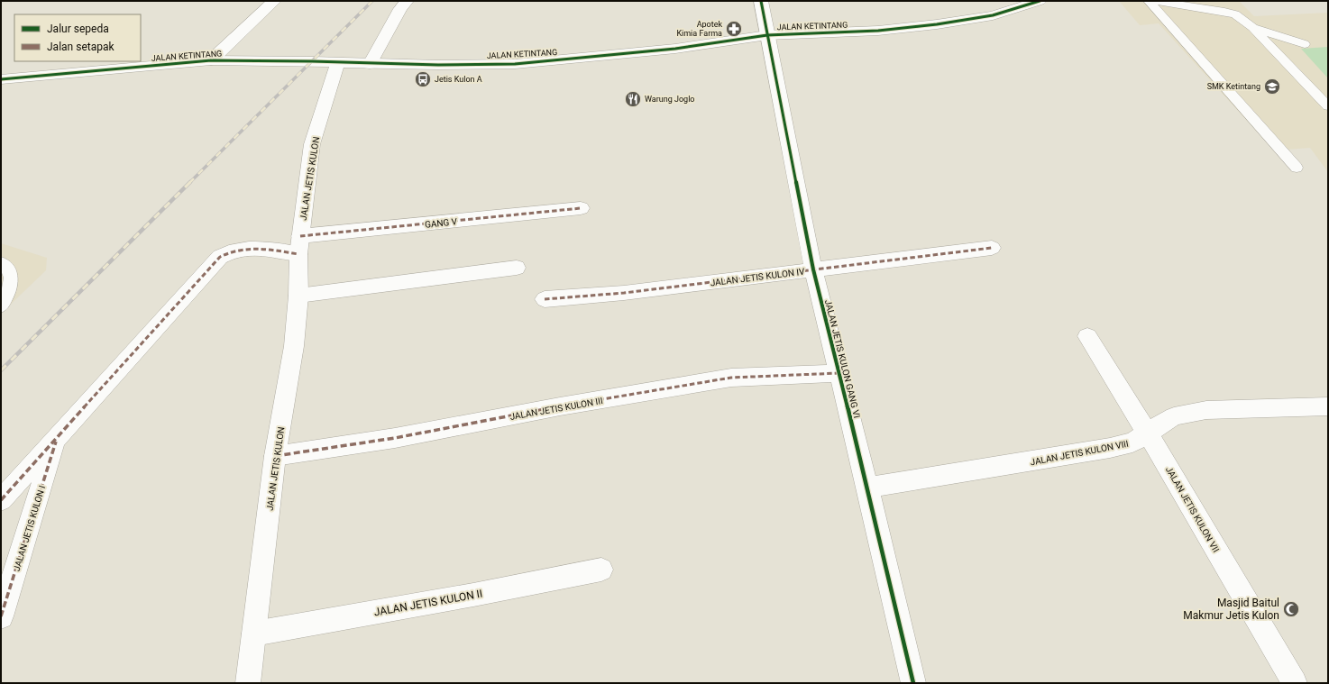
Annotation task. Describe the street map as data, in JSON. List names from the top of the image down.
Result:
{
  "streets": {
    "street": [
      "JALAN KETINTANG",
      "JALAN JETIS KULON",
      "GANG V",
      "JALAN JETIS KULON IV",
      "JALAN JETIS KULON GANG VI",
      "JALAN JETIS KULON III",
      "JALAN JETIS KULON VIII",
      "JALAN JETIS KULON VII",
      "JALAN JETIS KULON I",
      "JALAN JETIS KULON II"
    ]
  },
  "crossings": [
    ["JALAN KETINTANG", "JALAN JETIS KULON"],
    ["JALAN KETINTANG", "JALAN JETIS KULON GANG VI"],
    ["JALAN JETIS KULON", "GANG V"],
    ["JALAN JETIS KULON", "JALAN JETIS KULON III"],
    ["JALAN JETIS KULON", "JALAN JETIS KULON II"],
    ["JALAN JETIS KULON IV", "JALAN JETIS KULON GANG VI"],
    ["JALAN JETIS KULON GANG VI", "JALAN JETIS KULON III"],
    ["JALAN JETIS KULON GANG VI", "JALAN JETIS KULON VIII"],
    ["JALAN JETIS KULON VIII", "JALAN JETIS KULON VII"]
  ],
  "places": {
    "pharmacy": ["Apotek Kimia Farma"],
    "bus stop": ["Jetis Kulon A"],
    "school or university": ["SMK Ketintang"],
    "restaurant": ["Warung Joglo"],
    "mosque": ["Masjid Baitul Makmur Jetis Kulon"]
  },
  "legend": ["Jalur sepeda", "Jalan setapak"]
}
